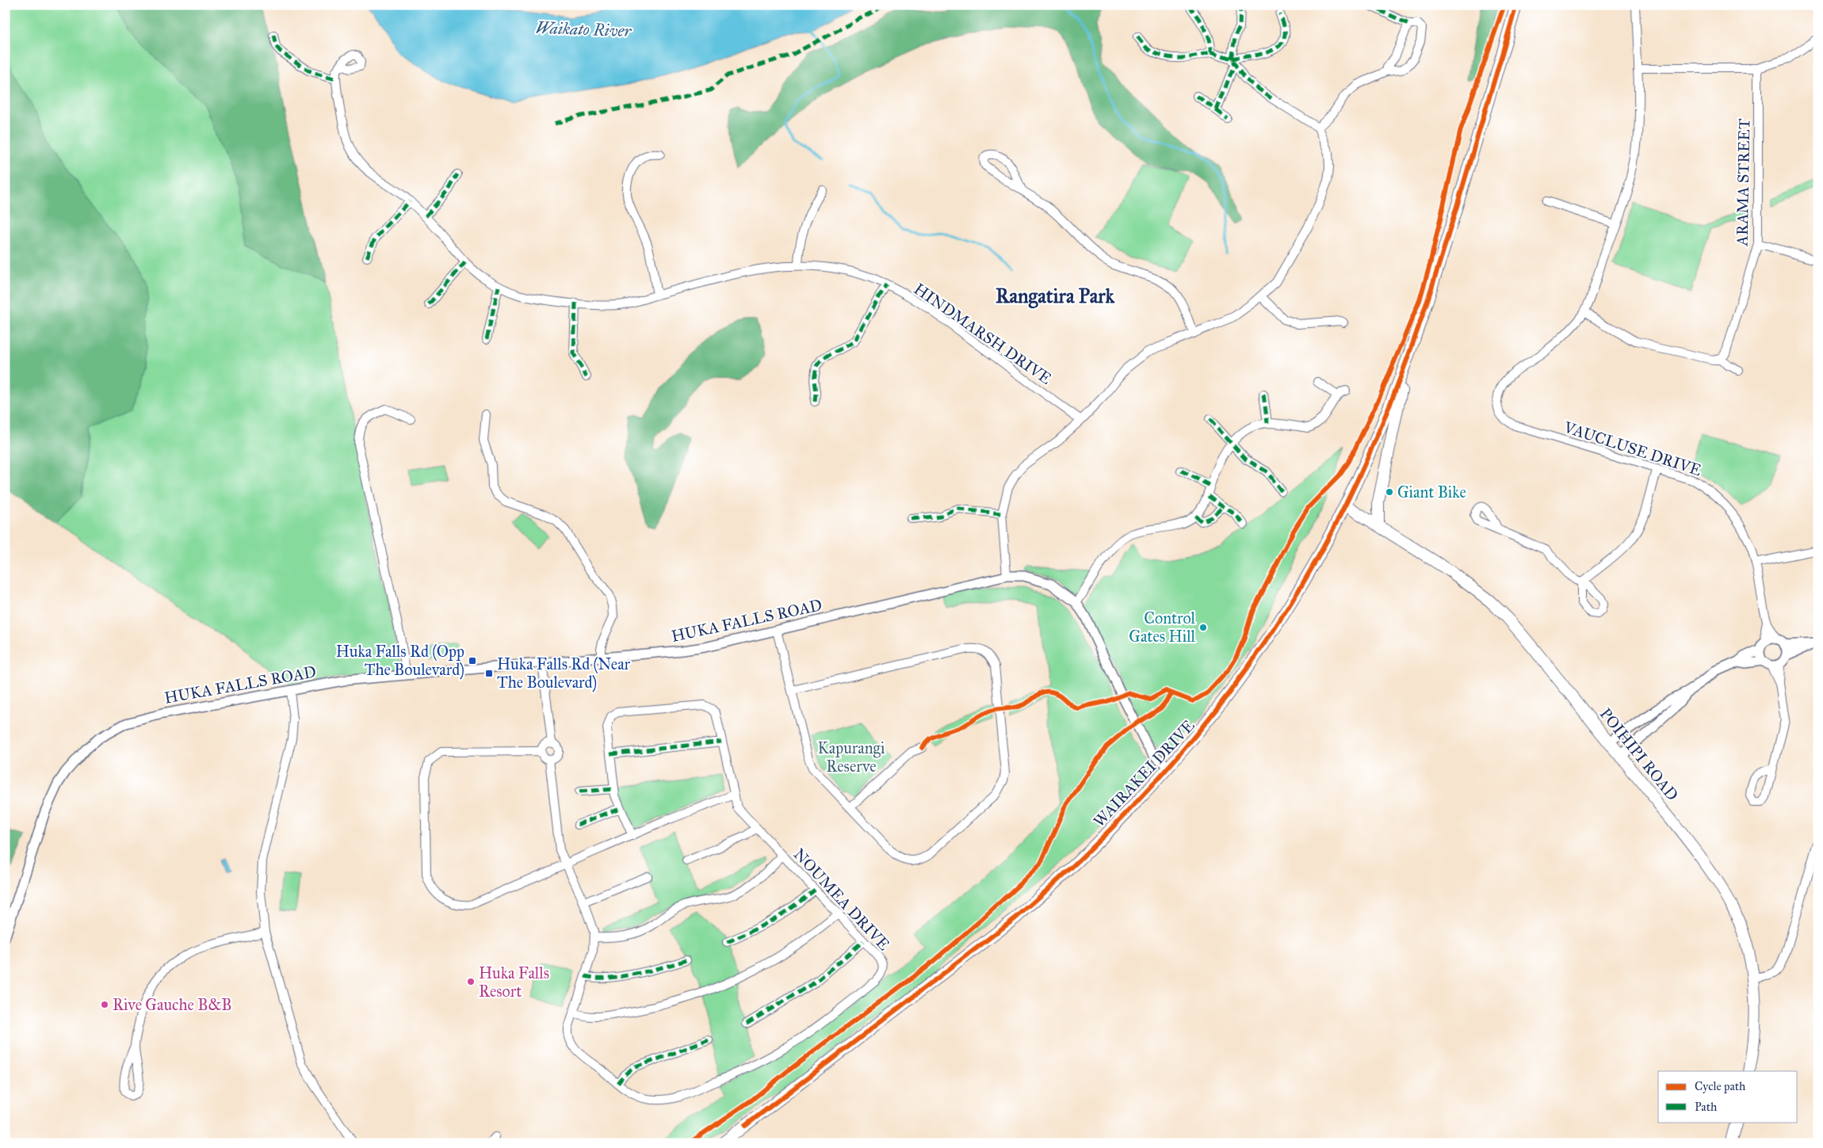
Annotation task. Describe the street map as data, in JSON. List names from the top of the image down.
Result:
{
  "streets": {
    "main road": ["POIHIPI ROAD", "WAIRAKEI DRIVE"],
    "street": [
      "ARAMA STREET",
      "HINDMARSH DRIVE",
      "VAUCLUSE DRIVE",
      "HUKA FALLS ROAD",
      "NOUMEA DRIVE"
    ]
  },
  "crossings": [
    ["HUKA FALLS ROAD", "WAIRAKEI DRIVE"],
    ["POIHIPI ROAD", "WAIRAKEI DRIVE"]
  ],
  "districts": ["Rangatira Park"],
  "water": ["Waikato River"],
  "parks": ["Kapurangi Reserve"],
  "places": {
    "other": [
      "Giant Bike",
      "Control Gates Hill",
      "Huka Falls Resort",
      "Rive Gauche B&B"
    ],
    "transit": ["Huka Falls Rd (Opp The Boulevard)", "Huka Falls Rd (Near The Boulevard)"]
  },
  "legend": ["Cycle path", "Path"]
}
